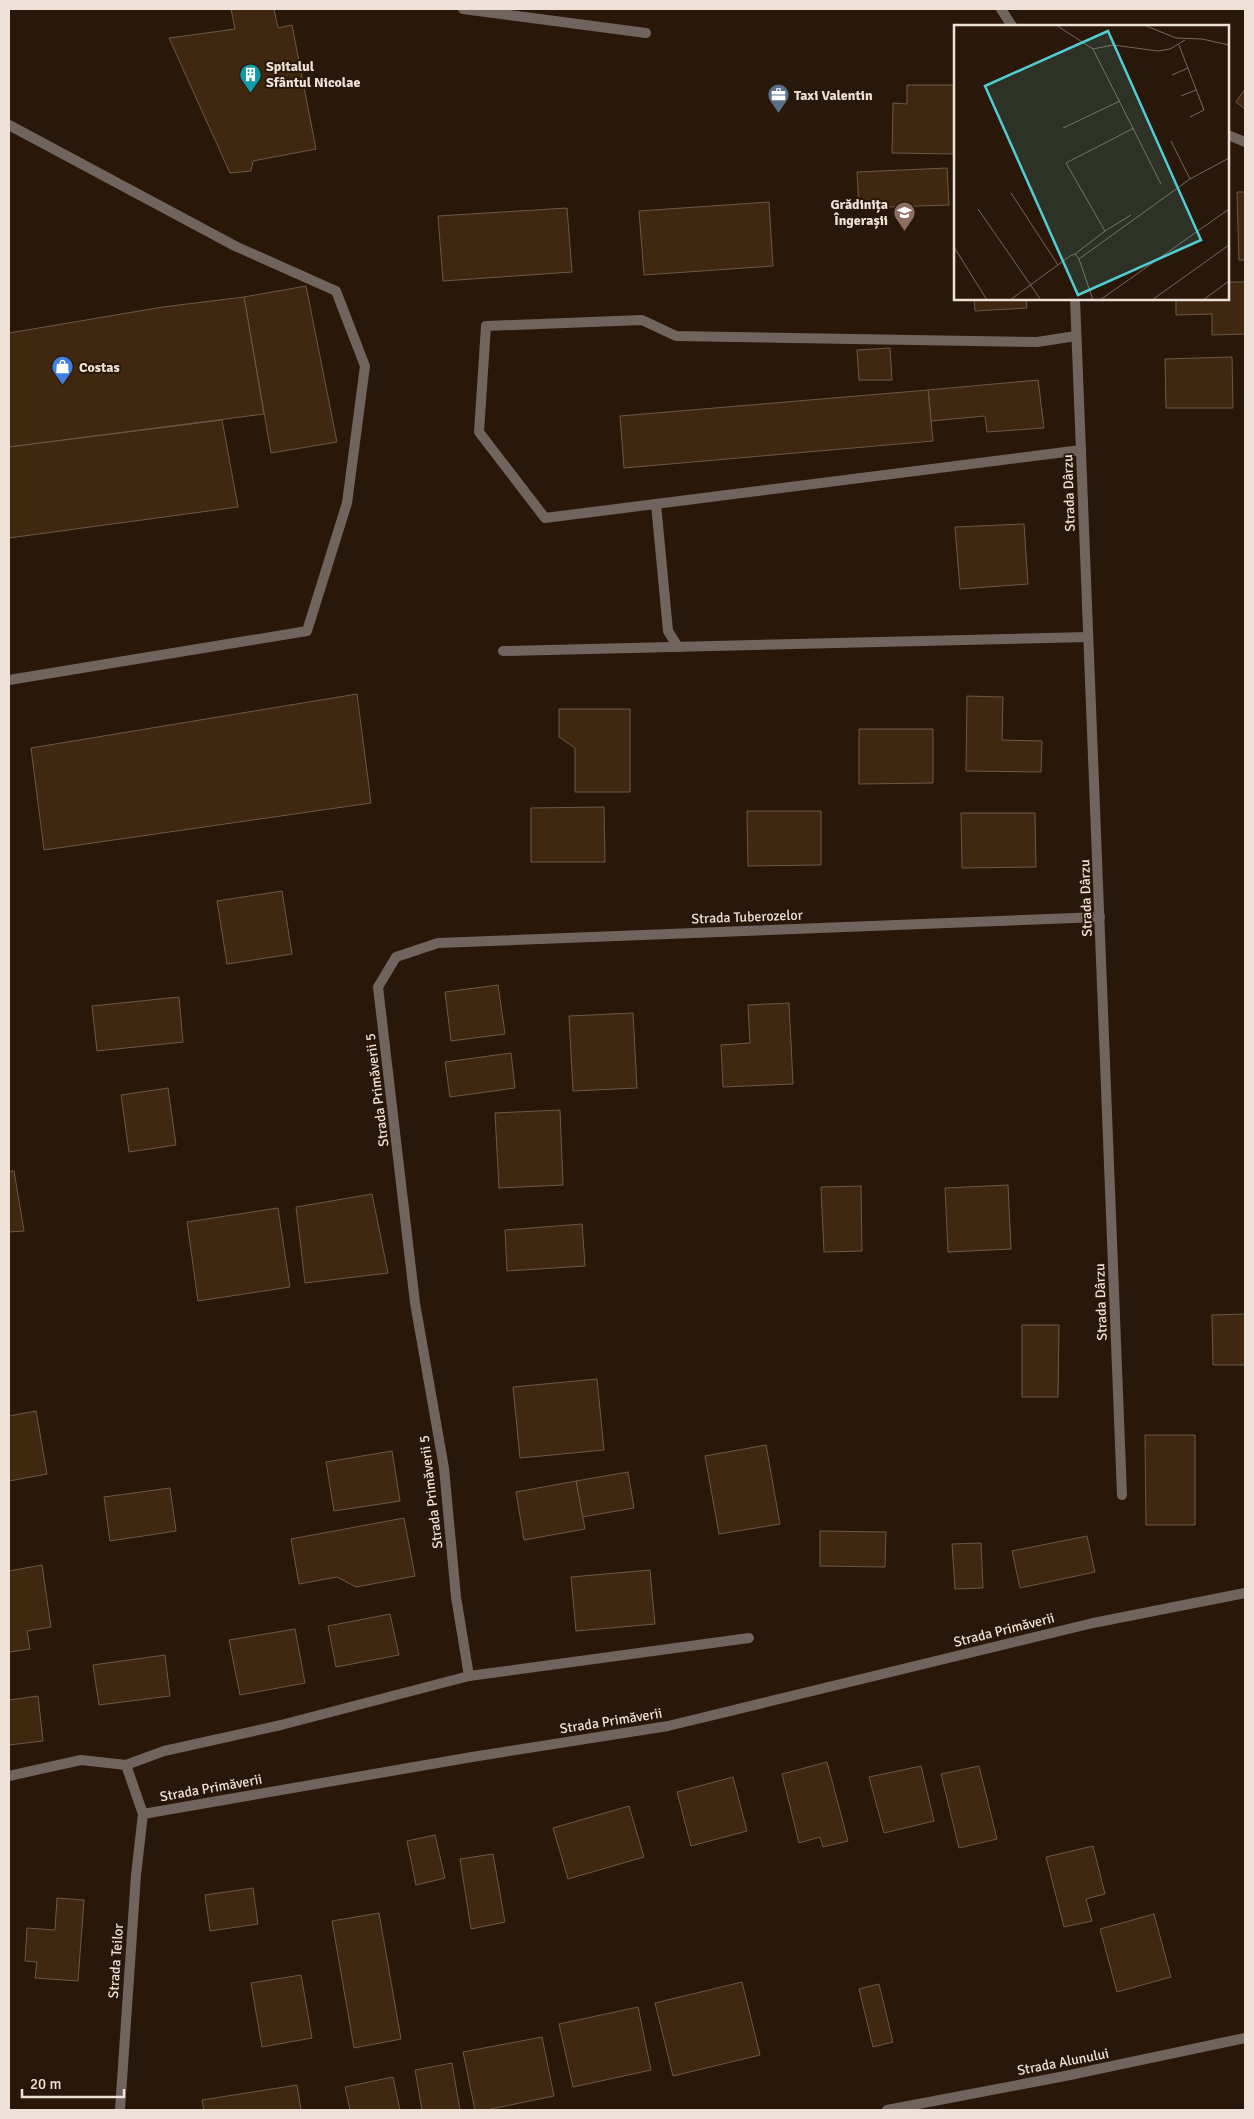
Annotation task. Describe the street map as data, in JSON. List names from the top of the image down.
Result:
{
  "streets": {
    "street": [
      "Strada Dârzu",
      "Strada Tuberozelor",
      "Strada Primăverii 5",
      "Strada Primăverii",
      "Strada Teilor",
      "Strada Alunului"
    ]
  },
  "crossings": [
    ["Strada Dârzu", "Strada Tuberozelor"],
    ["Strada Tuberozelor", "Strada Primăverii 5"],
    ["Strada Primăverii", "Strada Teilor"]
  ],
  "places": {
    "building": ["Spitalul Sfântul Nicolae"],
    "office": ["Taxi Valentin"],
    "school or university": ["Grădinița Îngerașii"],
    "shop": ["Costas"]
  },
  "scale_bar": "20 m"
}
